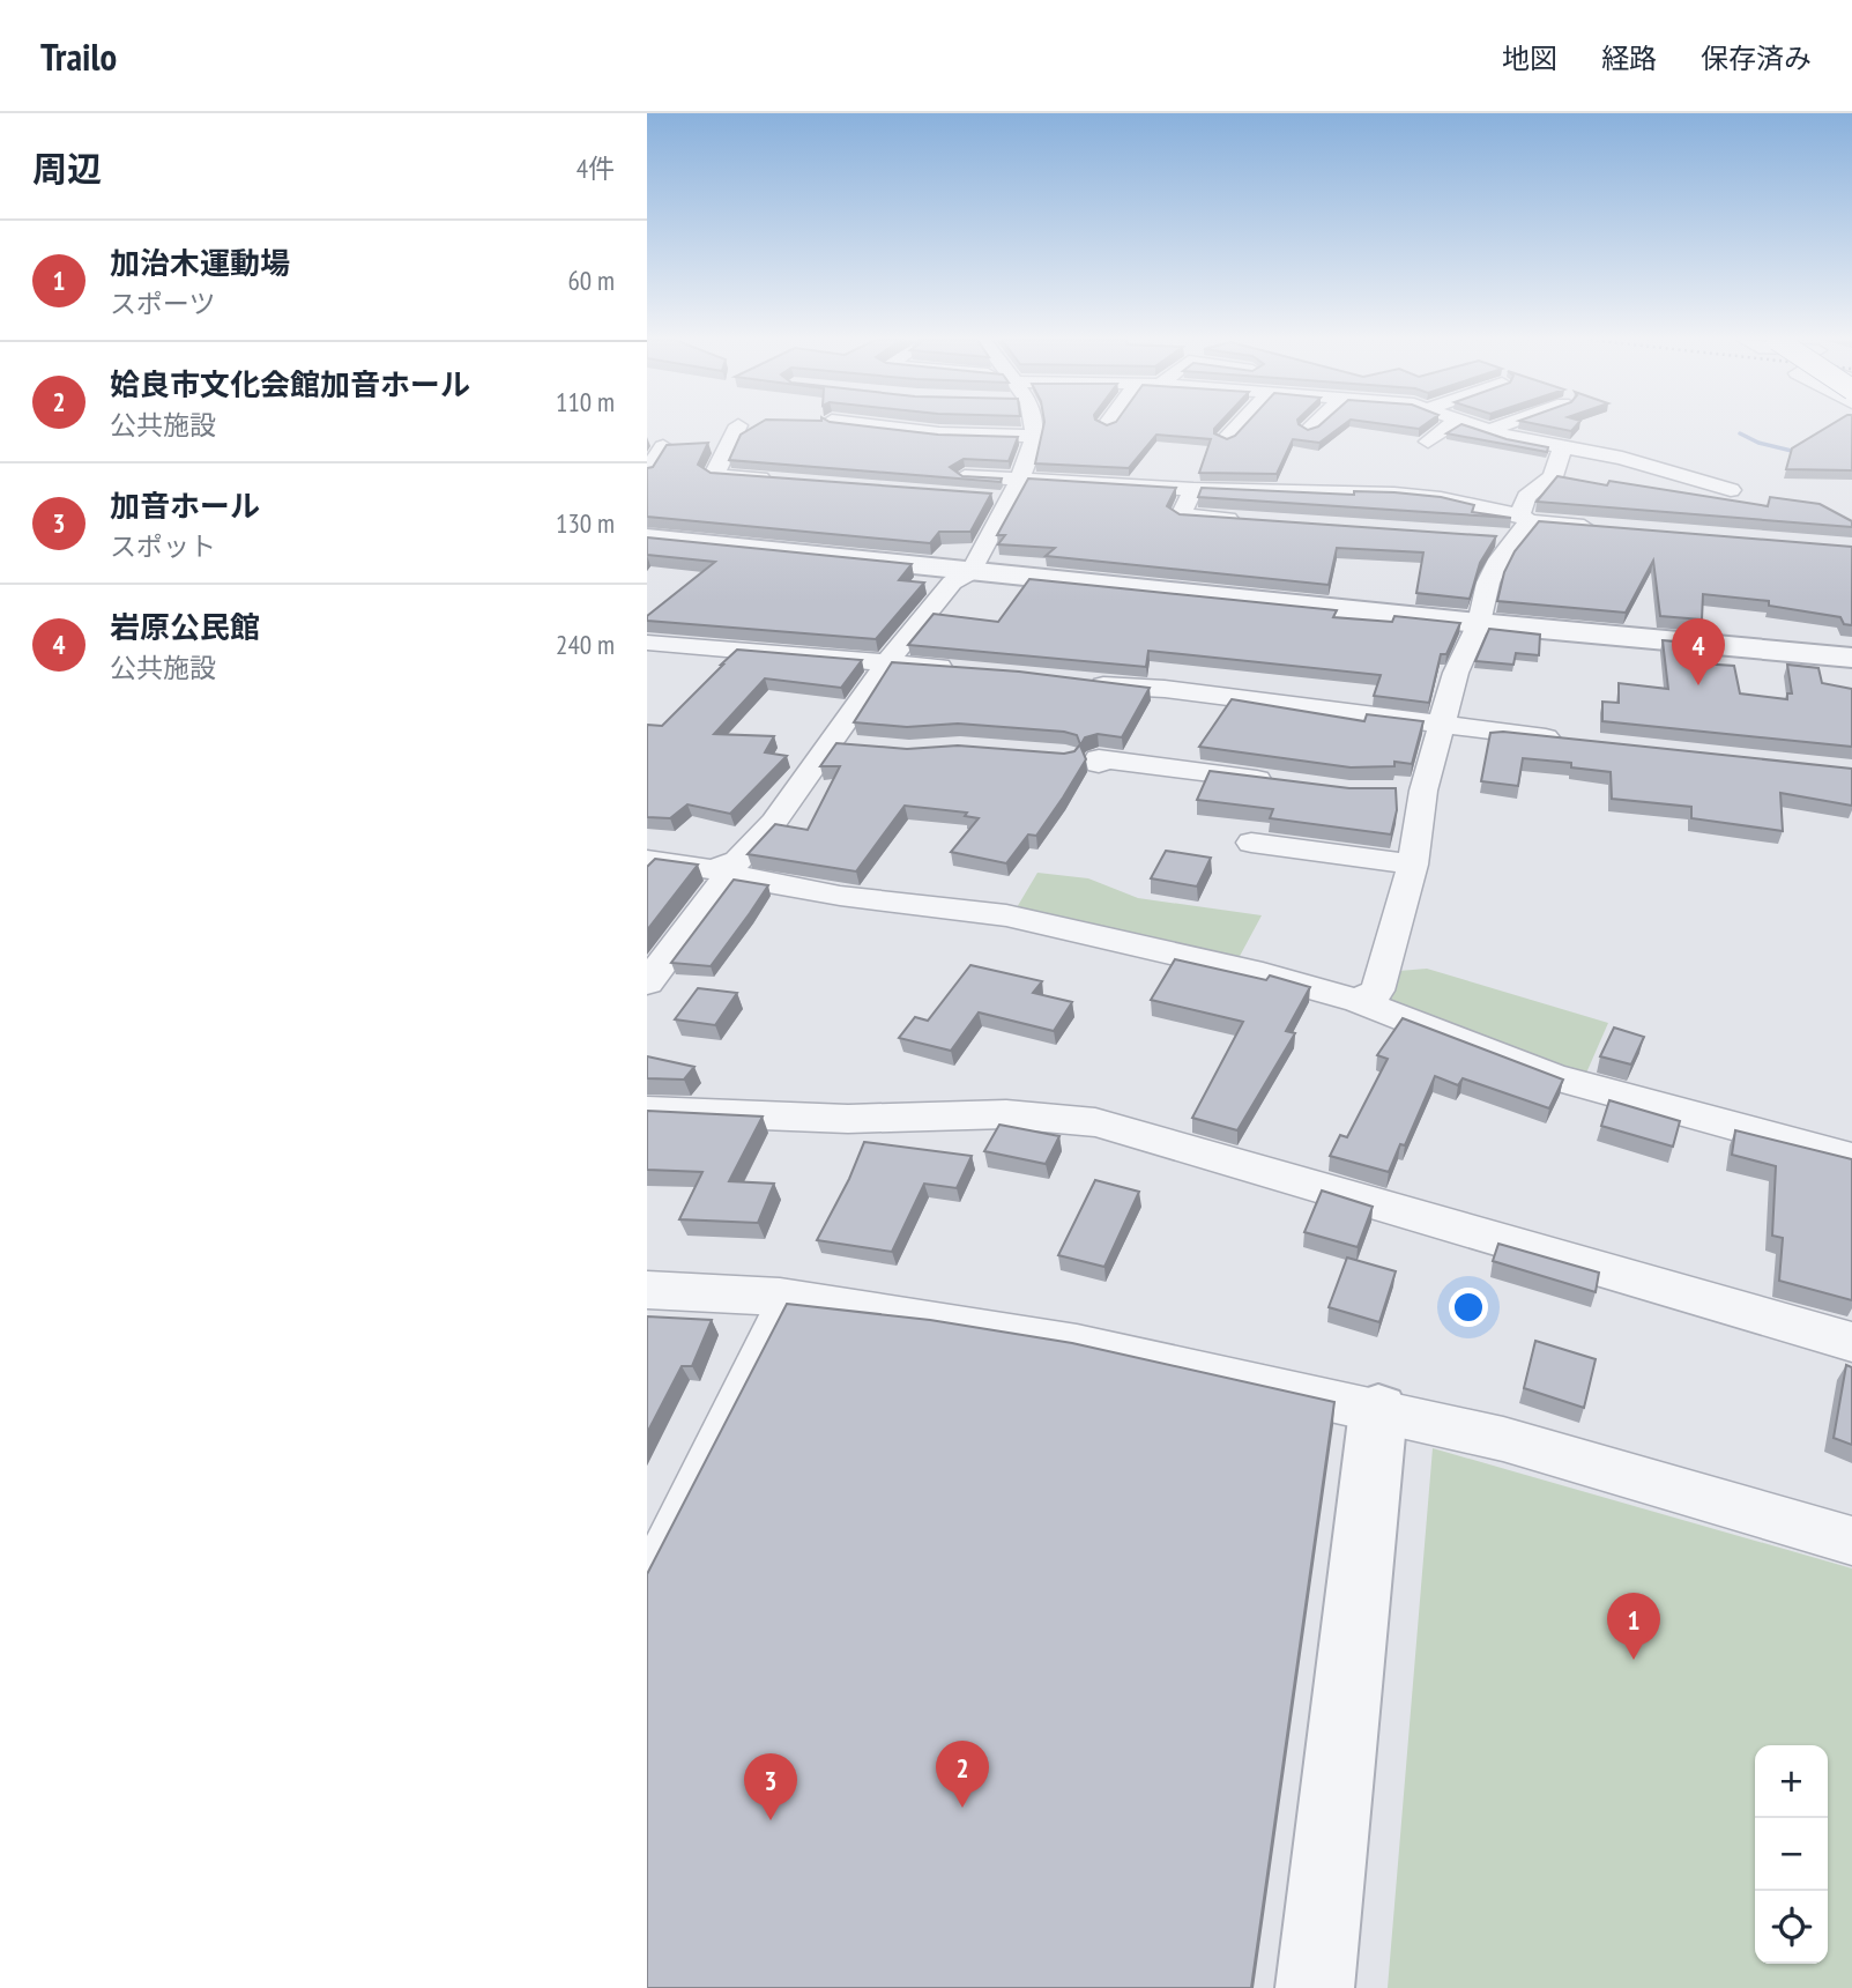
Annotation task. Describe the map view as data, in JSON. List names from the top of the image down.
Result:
{
  "page": {
    "header": "Trailo",
    "nav": ["地図", "経路", "保存済み"],
    "heading": ["周辺", "4件"],
    "list": [
      {
        "mark": "1",
        "name": "加治木運動場",
        "note": "スポーツ",
        "value": "60 m"
      },
      {
        "mark": "2",
        "name": "姶良市文化会館加音ホール",
        "note": "公共施設",
        "value": "110 m"
      },
      {
        "mark": "3",
        "name": "加音ホール",
        "note": "スポット",
        "value": "130 m"
      },
      {
        "mark": "4",
        "name": "岩原公民館",
        "note": "公共施設",
        "value": "240 m"
      }
    ],
    "pins": [
      "4",
      "1",
      "2",
      "3"
    ],
    "map_buttons": ["+", "−"]
  }
}
